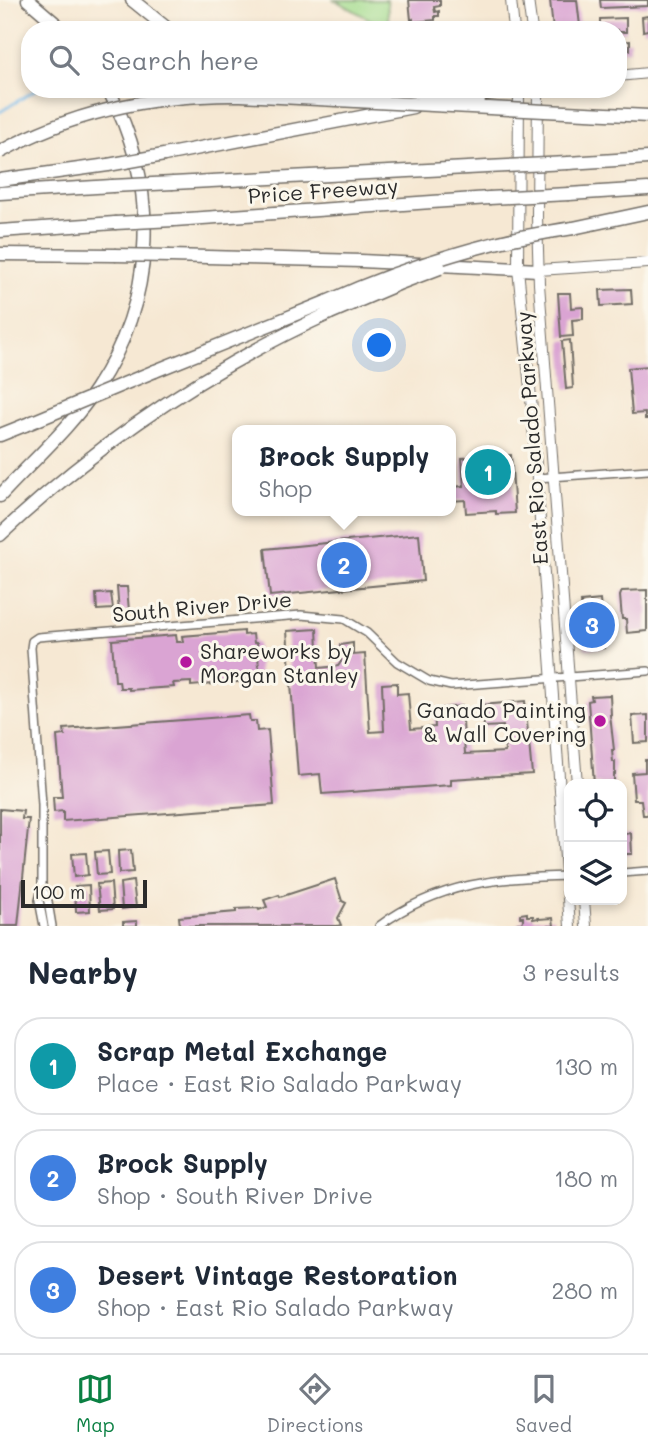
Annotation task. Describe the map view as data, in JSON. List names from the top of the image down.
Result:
{
  "streets": {
    "highway": ["Price Freeway"],
    "main road": ["East Rio Salado Parkway"],
    "street": ["South River Drive"]
  },
  "crossings": [
    ["East Rio Salado Parkway", "South River Drive"]
  ],
  "places": ["Shareworks by Morgan Stanley", "Ganado Painting & Wall Covering"],
  "scale_bar": "100 m",
  "page": {
    "search": "Search here",
    "popup": ["Brock Supply", "Shop"],
    "pins": ["1", "2", "3"],
    "scale": "100 m",
    "heading": ["Nearby", "3 results"],
    "list": [
      {
        "mark": "1",
        "name": "Scrap Metal Exchange",
        "note": "Place · East Rio Salado Parkway",
        "value": "130 m"
      },
      {
        "mark": "2",
        "name": "Brock Supply",
        "note": "Shop · South River Drive",
        "value": "180 m"
      },
      {
        "mark": "3",
        "name": "Desert Vintage Restoration",
        "note": "Shop · East Rio Salado Parkway",
        "value": "280 m"
      }
    ],
    "nav": ["Map", "Directions", "Saved"]
  }
}
